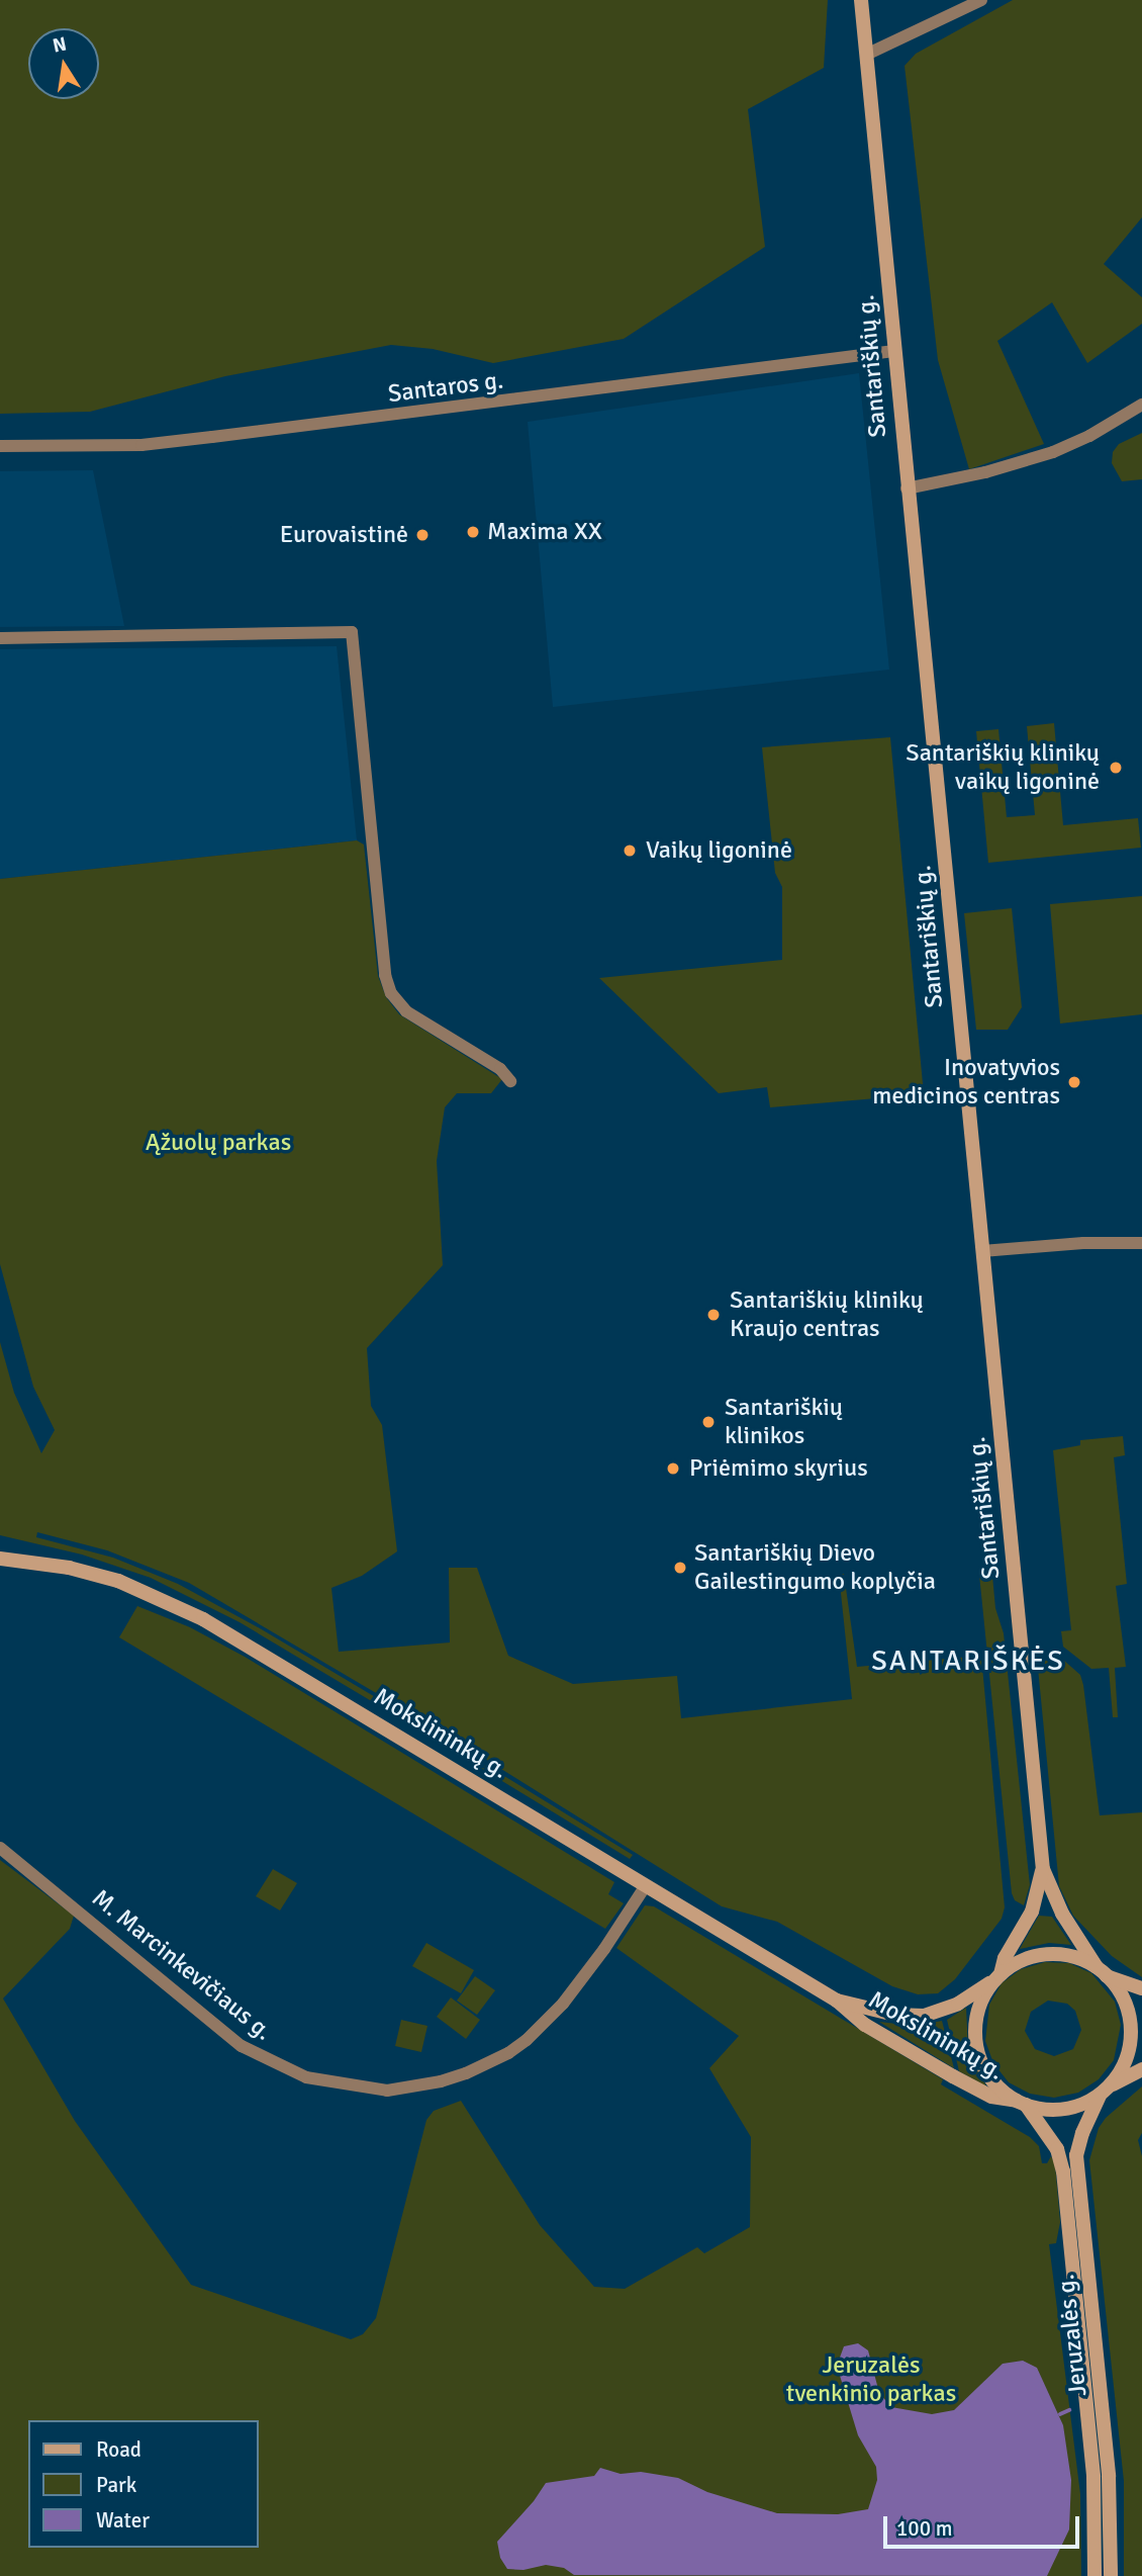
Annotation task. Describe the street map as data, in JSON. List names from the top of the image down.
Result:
{
  "streets": {
    "main road": ["Santariškių g.", "Mokslininkų g.", "Jeruzalės g."],
    "street": ["Santaros g.", "M. Marcinkevičiaus g."]
  },
  "crossings": [
    ["Santariškių g.", "Santaros g."],
    ["Santariškių g.", "Mokslininkų g."],
    ["Santariškių g.", "Jeruzalės g."],
    ["Mokslininkų g.", "M. Marcinkevičiaus g."],
    ["Mokslininkų g.", "Jeruzalės g."]
  ],
  "districts": ["SANTARIŠKĖS"],
  "parks": ["Ąžuolų parkas", "Jeruzalės tvenkinio parkas"],
  "places": [
    "Maxima XX",
    "Eurovaistinė",
    "Santariškių klinikų vaikų ligoninė",
    "Vaikų ligoninė",
    "Inovatyvios medicinos centras",
    "Santariškių klinikų Kraujo centras",
    "Santariškių klinikos",
    "Priėmimo skyrius",
    "Santariškių Dievo Gailestingumo koplyčia"
  ],
  "legend": ["Road", "Park", "Water"],
  "scale_bar": "100 m",
  "north": "top"
}
